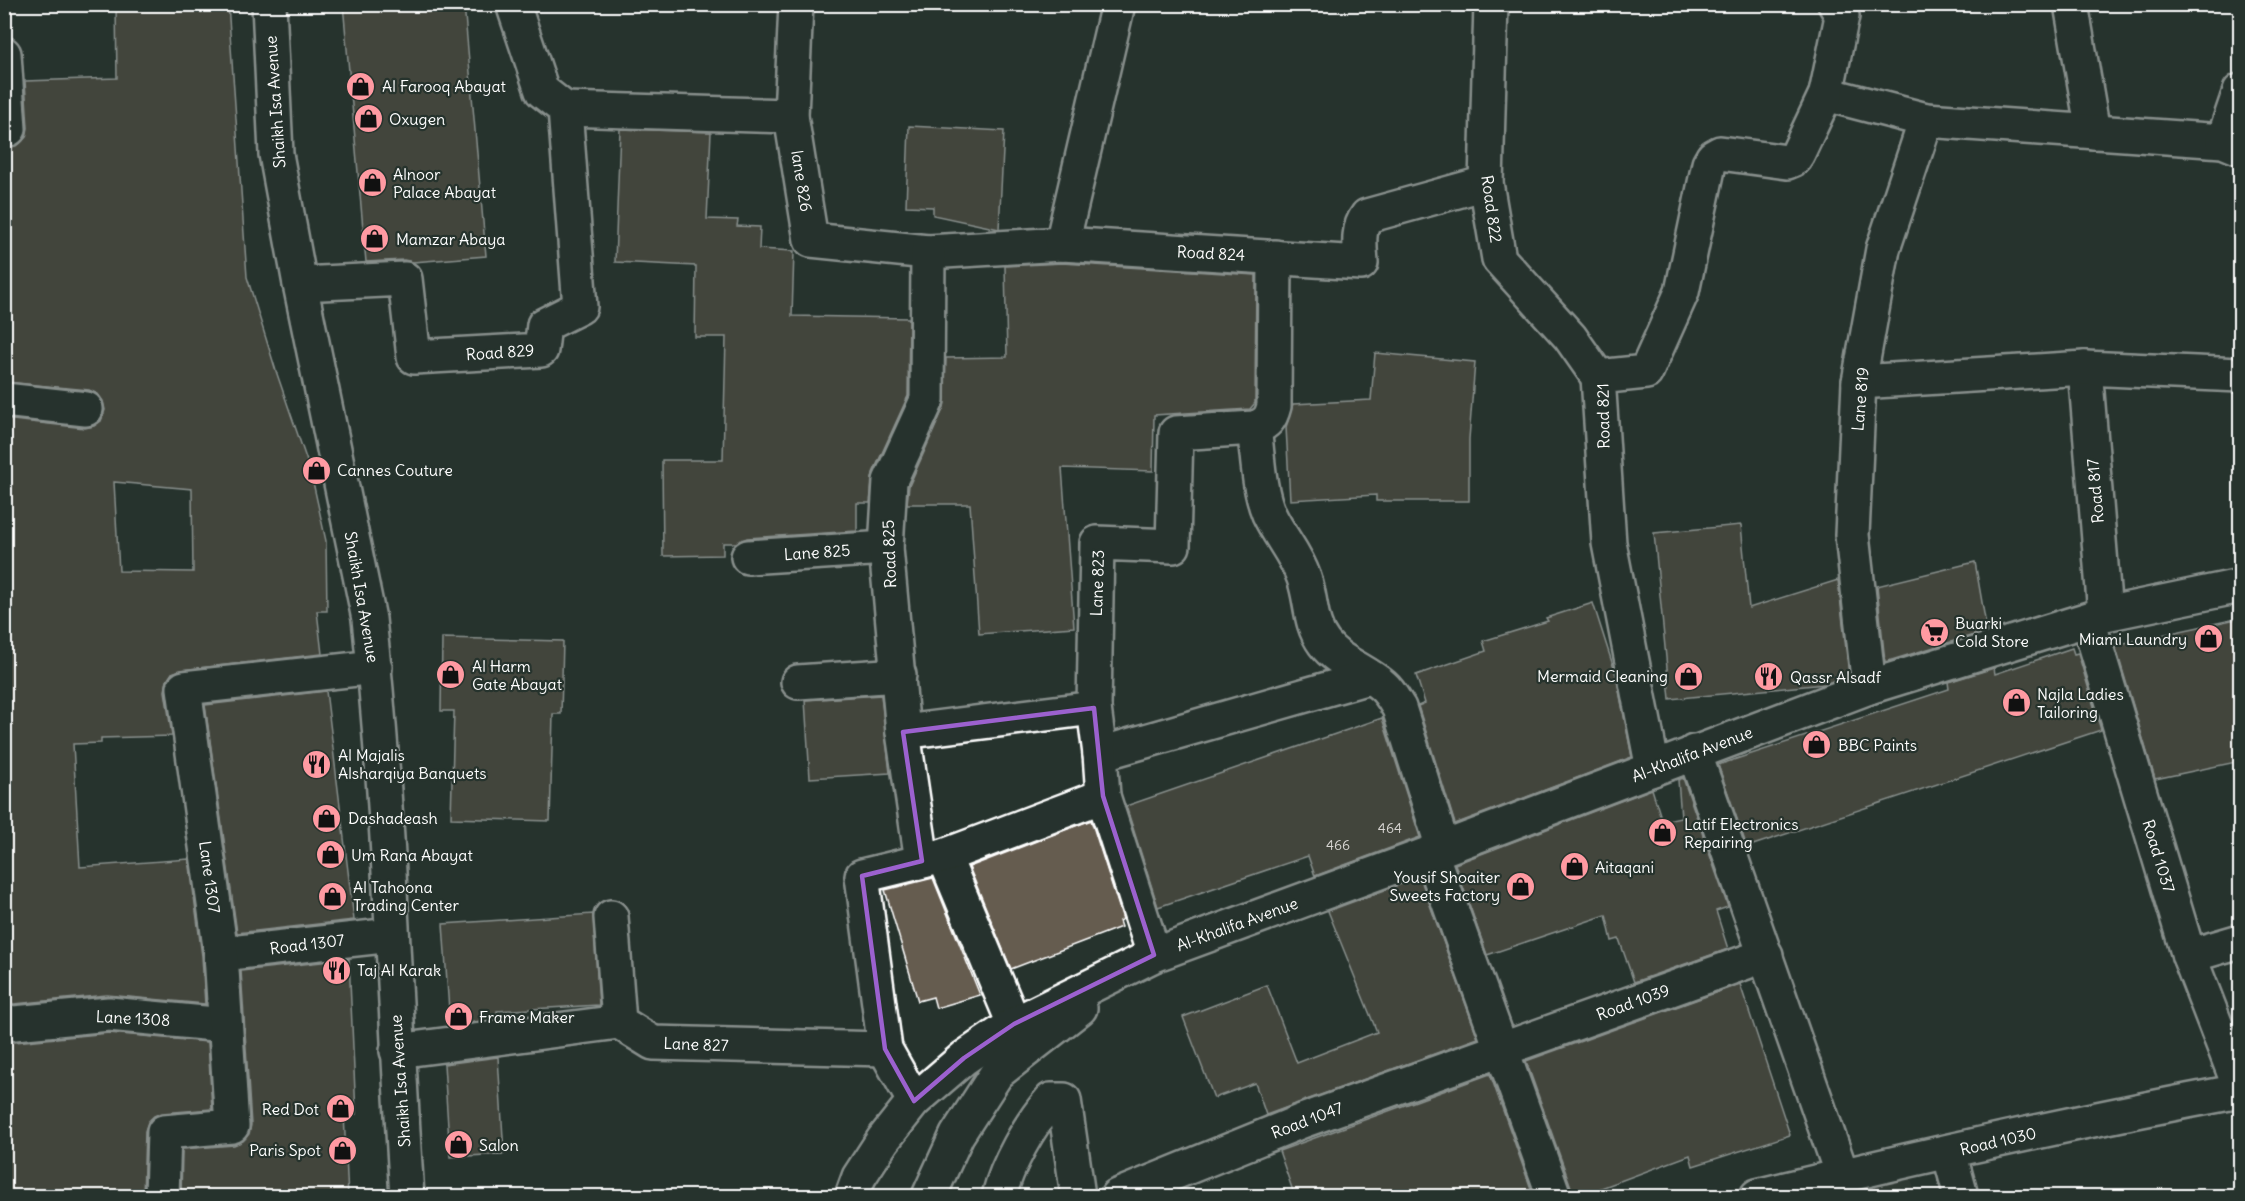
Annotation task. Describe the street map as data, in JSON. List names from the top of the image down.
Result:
{
  "streets": {
    "street": [
      "Shaikh Isa Avenue",
      "lane 826",
      "Road 822",
      "Road 824",
      "Road 829",
      "Lane 819",
      "Road 821",
      "Road 817",
      "Lane 825",
      "Road 825",
      "Lane 823",
      "Al-Khalifa Avenue",
      "Road 1037",
      "Lane 1307",
      "Road 1307",
      "Road 1039",
      "Lane 1308",
      "Lane 827",
      "Road 1047",
      "Road 1030"
    ]
  },
  "crossings": [
    ["Shaikh Isa Avenue", "Road 829"],
    ["Shaikh Isa Avenue", "Lane 1307"],
    ["Shaikh Isa Avenue", "Road 1307"],
    ["lane 826", "Road 824"],
    ["lane 826", "Road 825"],
    ["Road 822", "Road 824"],
    ["Road 822", "Road 821"],
    ["Road 824", "Road 825"],
    ["Lane 819", "Al-Khalifa Avenue"],
    ["Road 821", "Al-Khalifa Avenue"],
    ["Road 817", "Al-Khalifa Avenue"],
    ["Road 817", "Road 1037"],
    ["Lane 825", "Road 825"],
    ["Road 825", "Al-Khalifa Avenue"],
    ["Lane 823", "Al-Khalifa Avenue"],
    ["Al-Khalifa Avenue", "Road 1037"],
    ["Road 1037", "Road 1030"],
    ["Lane 1307", "Road 1307"],
    ["Lane 1307", "Lane 1308"],
    ["Road 1039", "Road 1047"]
  ],
  "places": {
    "shop": [
      "Al Farooq Abayat",
      "Oxugen",
      "Alnoor Palace Abayat",
      "Mamzar Abaya",
      "Cannes Couture",
      "Miami Laundry",
      "Al Harm Gate Abayat",
      "Mermaid Cleaning",
      "Najla Ladies Tailoring",
      "BBC Paints",
      "Dashadeash",
      "Latif Electronics Repairing",
      "Um Rana Abayat",
      "Aitaqani",
      "Yousif Shoaiter Sweets Factory",
      "Al Tahoona Trading Center",
      "Frame Maker",
      "Red Dot",
      "Salon",
      "Paris Spot"
    ],
    "supermarket": ["Buarki Cold Store"],
    "restaurant": ["Qassr Alsadf", "Al Majalis Alsharqiya Banquets", "Taj Al Karak"]
  },
  "house_numbers": ["464", "466"]
}
